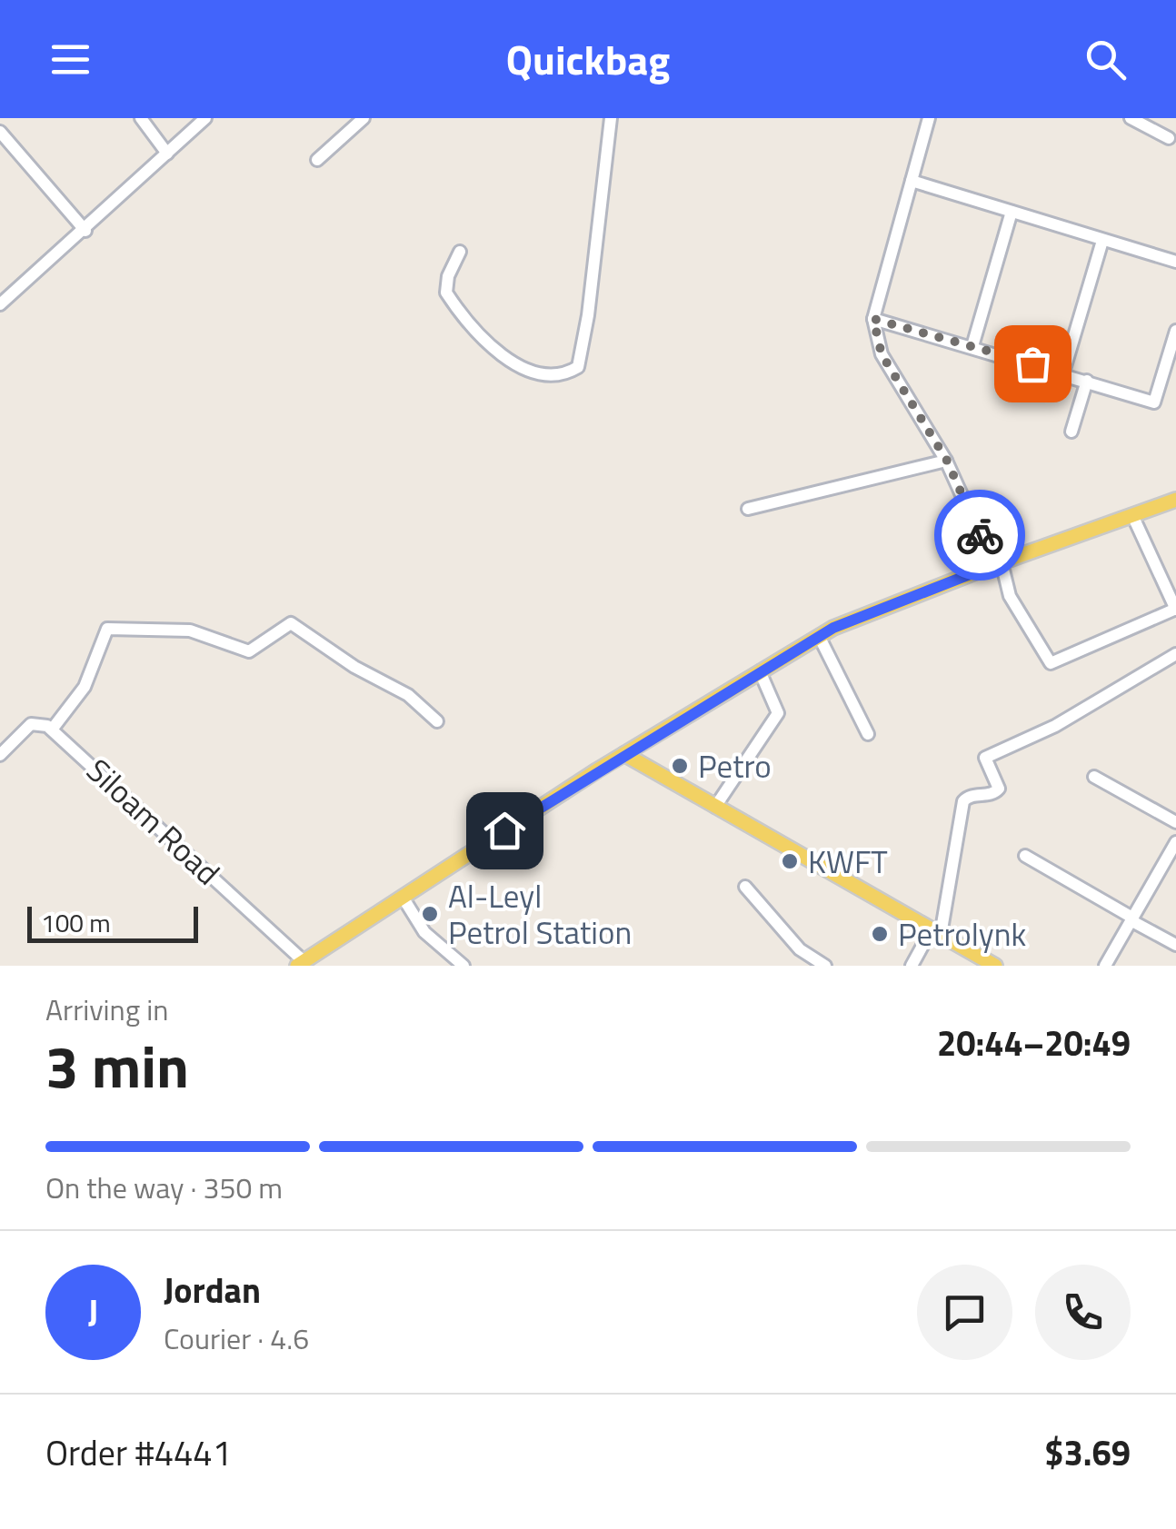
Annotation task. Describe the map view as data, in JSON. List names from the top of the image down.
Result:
{
  "streets": {
    "street": ["Siloam Road"]
  },
  "places": [
    "Petro",
    "KWFT",
    "Al-Leyl Petrol Station",
    "Petrolynk"
  ],
  "scale_bar": "100 m",
  "page": {
    "header": "Quickbag",
    "scale": "100 m",
    "heading": ["3 min", "Arriving in", "20:44–20:49"],
    "panel": [
      "Jordan",
      "Courier · 4.6",
      "Order #4441",
      "$3.69"
    ],
    "bar": "On the way · 350 m",
    "round": "J"
  }
}
